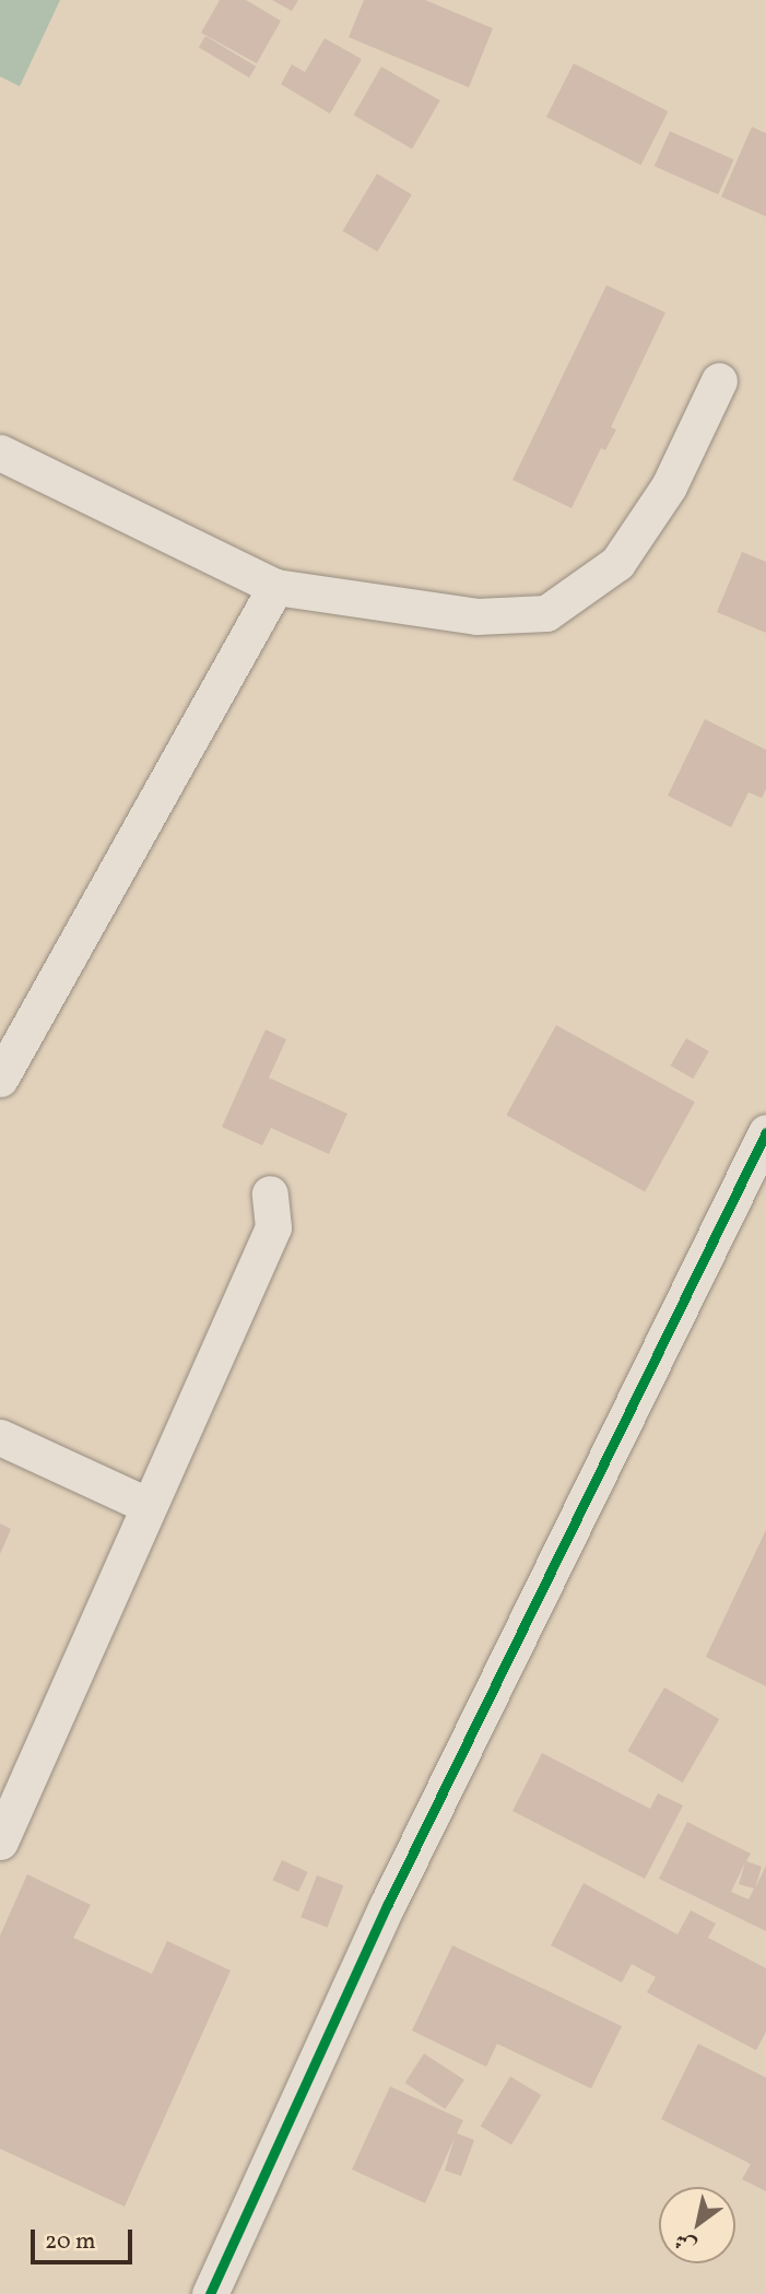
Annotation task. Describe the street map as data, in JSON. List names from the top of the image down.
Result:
{
  "scale_bar": "20 m",
  "north": "bottom left"
}
